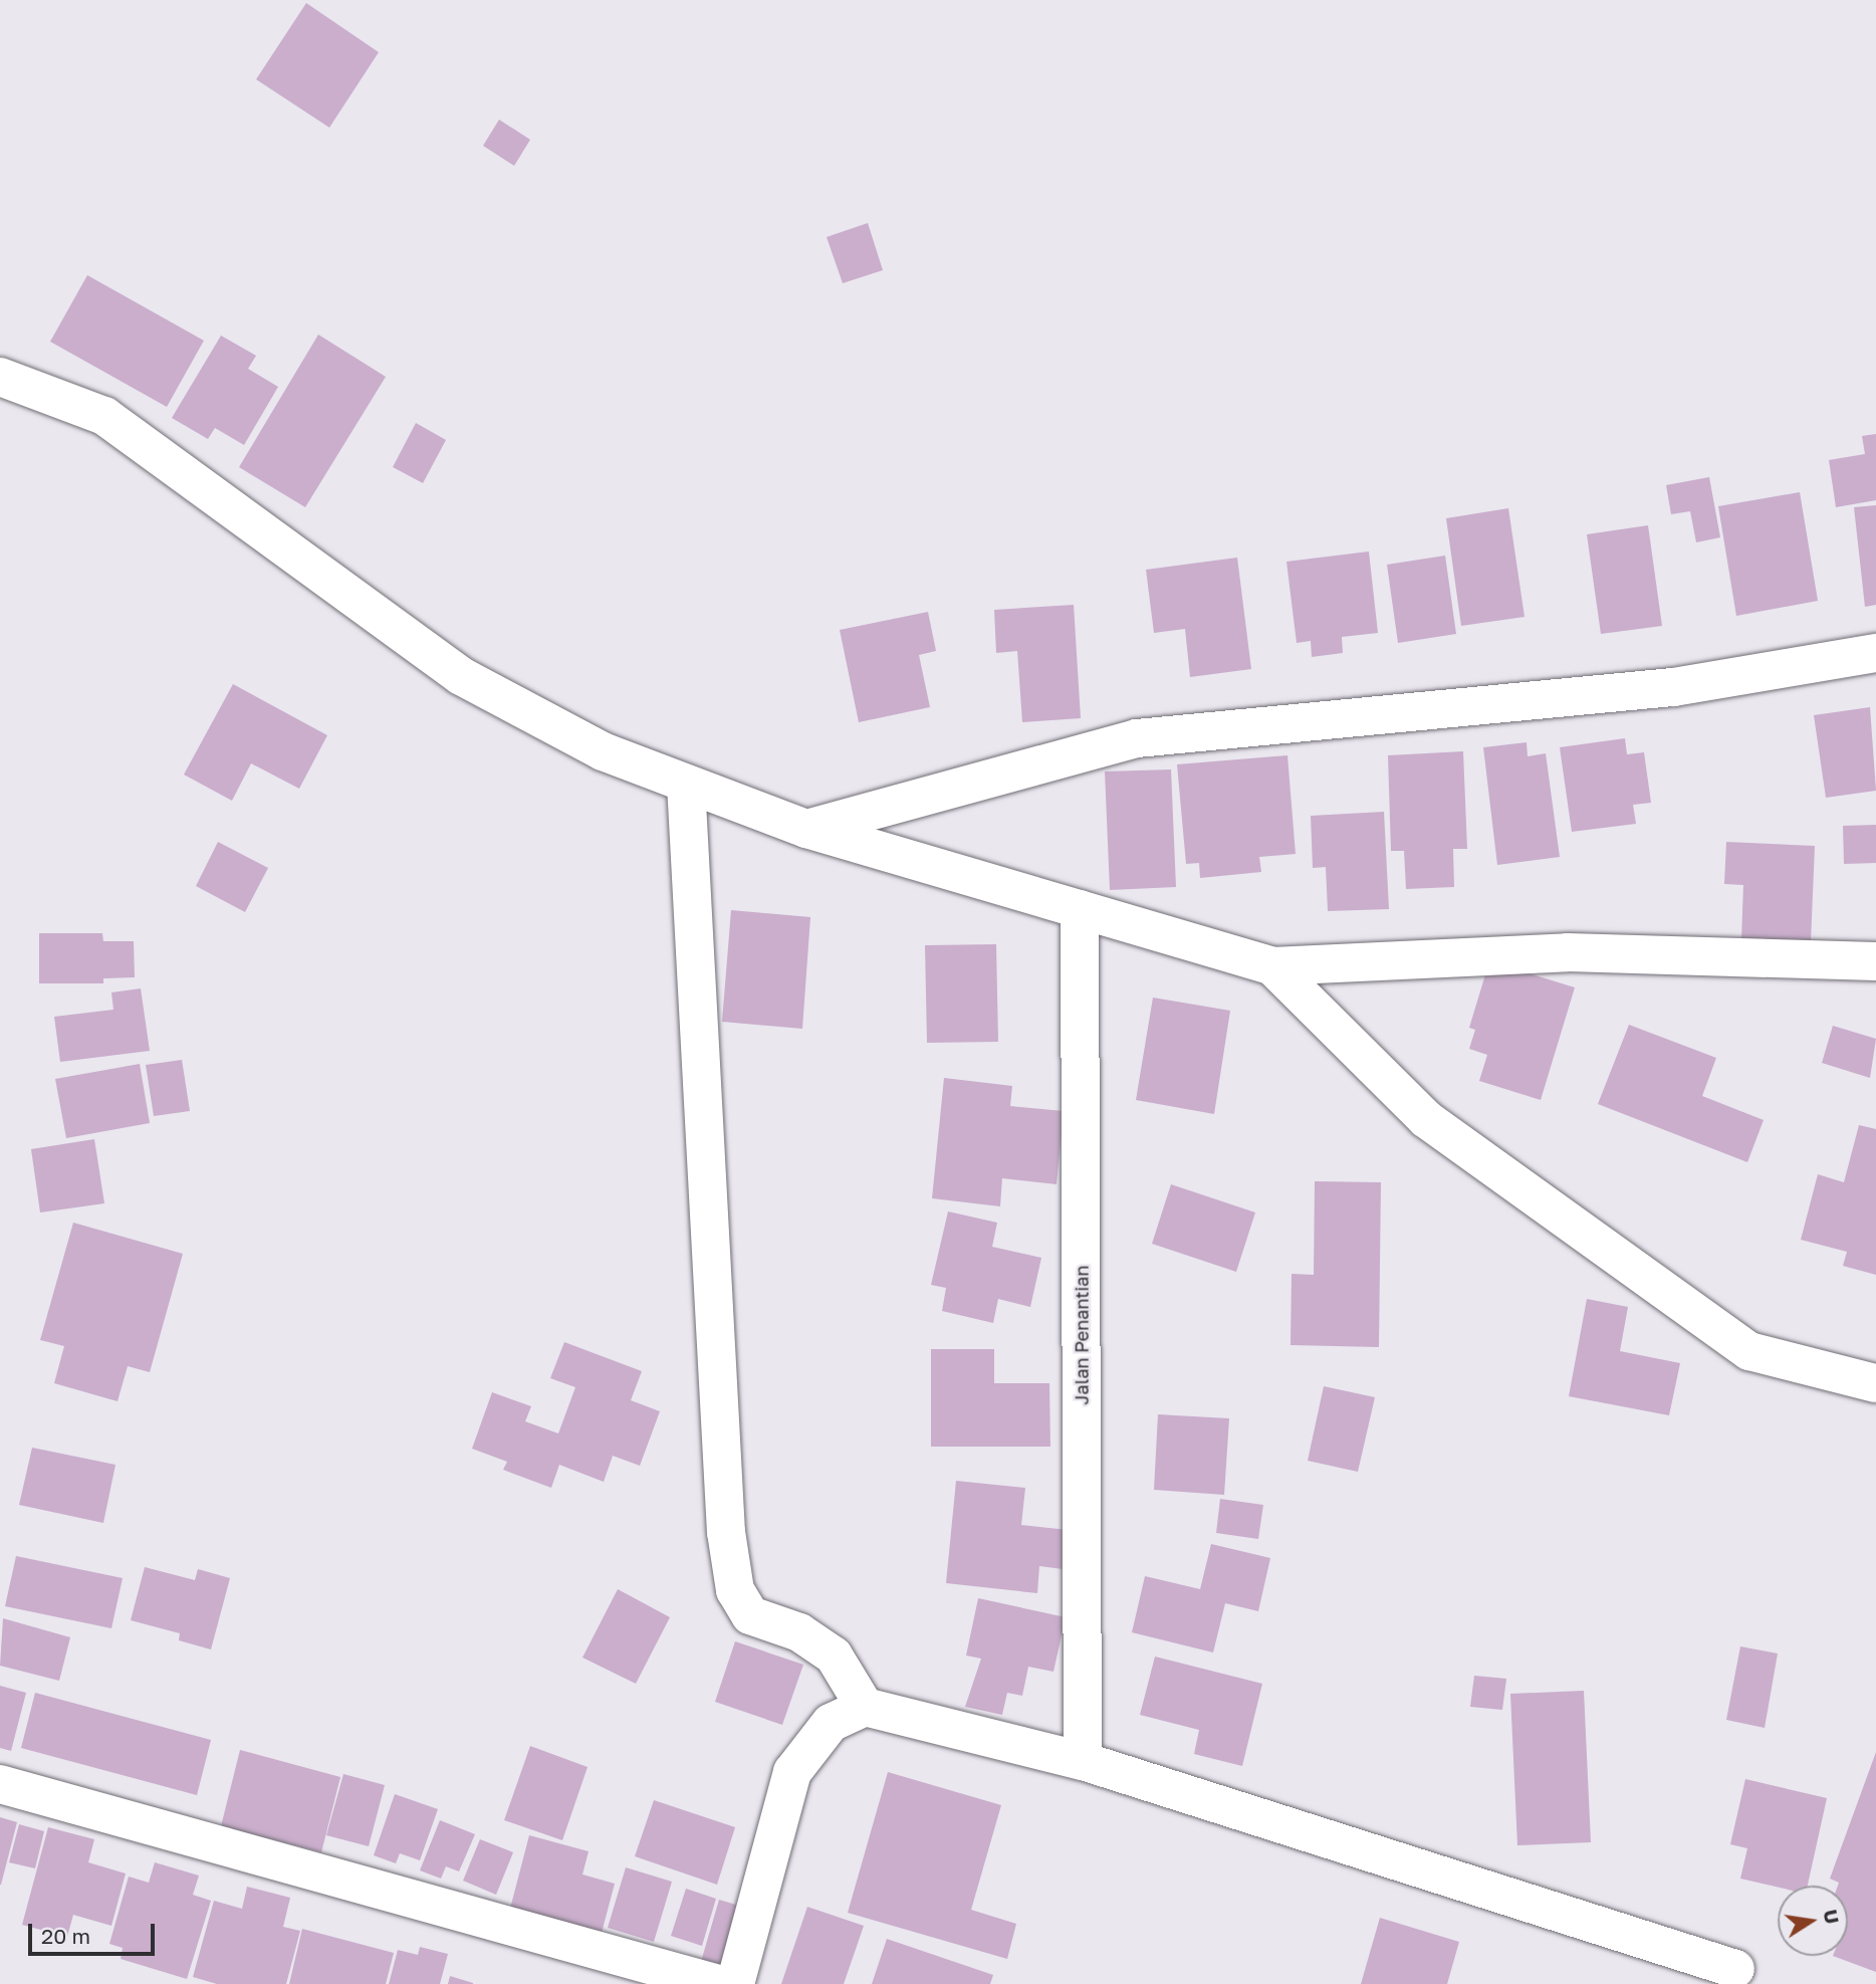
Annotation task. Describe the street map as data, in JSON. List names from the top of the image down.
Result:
{
  "streets": {
    "street": ["Jalan Penantian"]
  },
  "scale_bar": "20 m",
  "north": "right"
}
